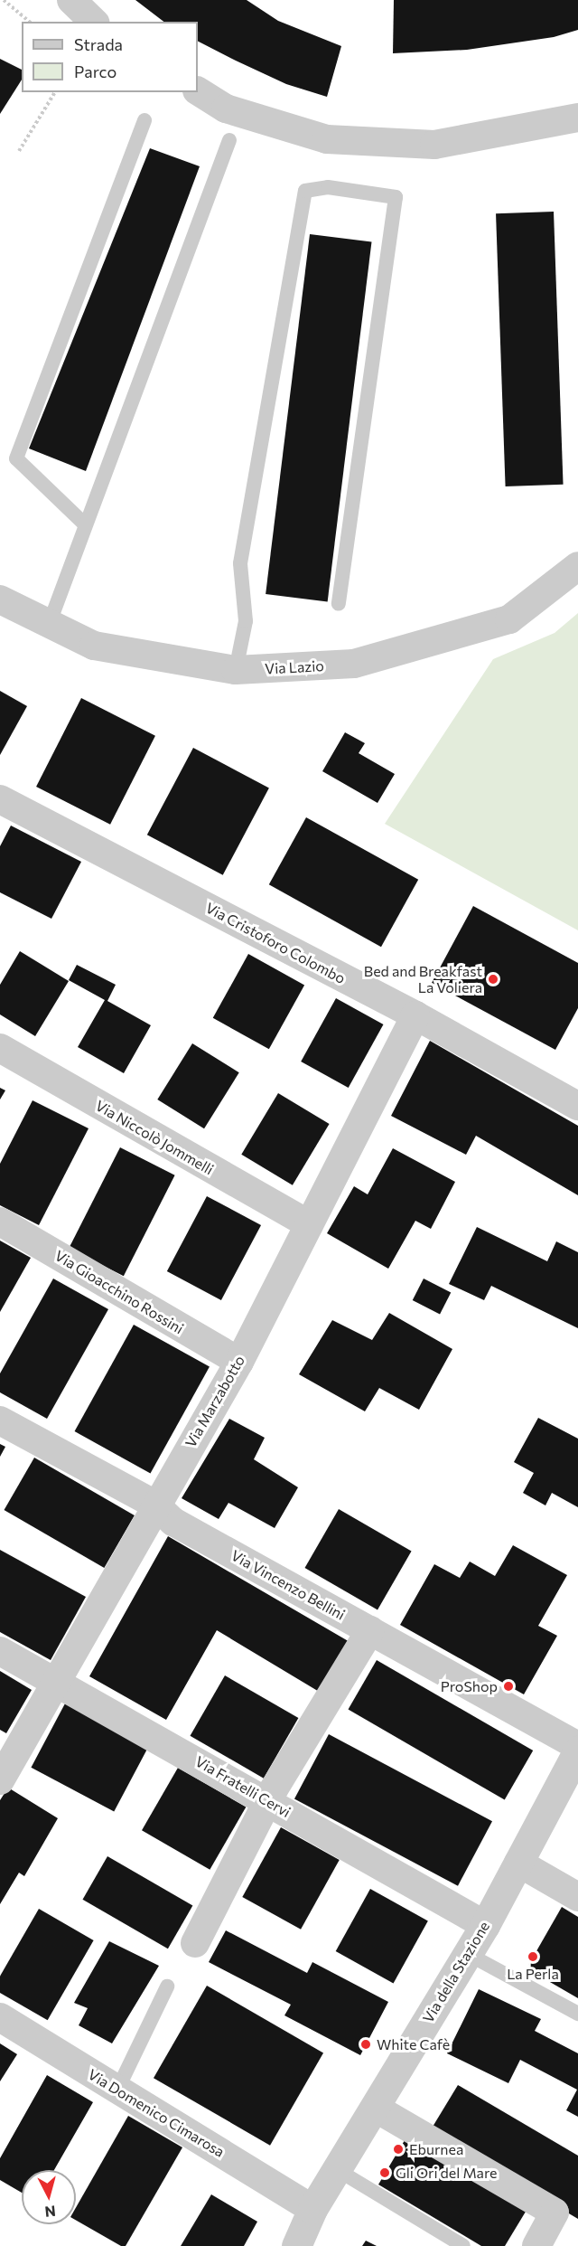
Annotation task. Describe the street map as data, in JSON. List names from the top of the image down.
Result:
{
  "streets": {
    "street": [
      "Via Lazio",
      "Via Cristoforo Colombo",
      "Via Niccolò Jommelli",
      "Via Gioacchino Rossini",
      "Via Marzabotto",
      "Via Vincenzo Bellini",
      "Via Fratelli Cervi",
      "Via della Stazione",
      "Via Domenico Cimarosa"
    ]
  },
  "crossings": [
    ["Via Cristoforo Colombo", "Via Marzabotto"],
    ["Via Niccolò Jommelli", "Via Marzabotto"],
    ["Via Gioacchino Rossini", "Via Marzabotto"],
    ["Via Marzabotto", "Via Vincenzo Bellini"],
    ["Via Marzabotto", "Via Fratelli Cervi"],
    ["Via Fratelli Cervi", "Via della Stazione"],
    ["Via della Stazione", "Via Domenico Cimarosa"]
  ],
  "places": [
    "Bed and Breakfast La Voliera",
    "ProShop",
    "La Perla",
    "White Cafè",
    "Eburnea",
    "Gli Ori del Mare"
  ],
  "legend": ["Strada", "Parco"],
  "north": "bottom"
}
